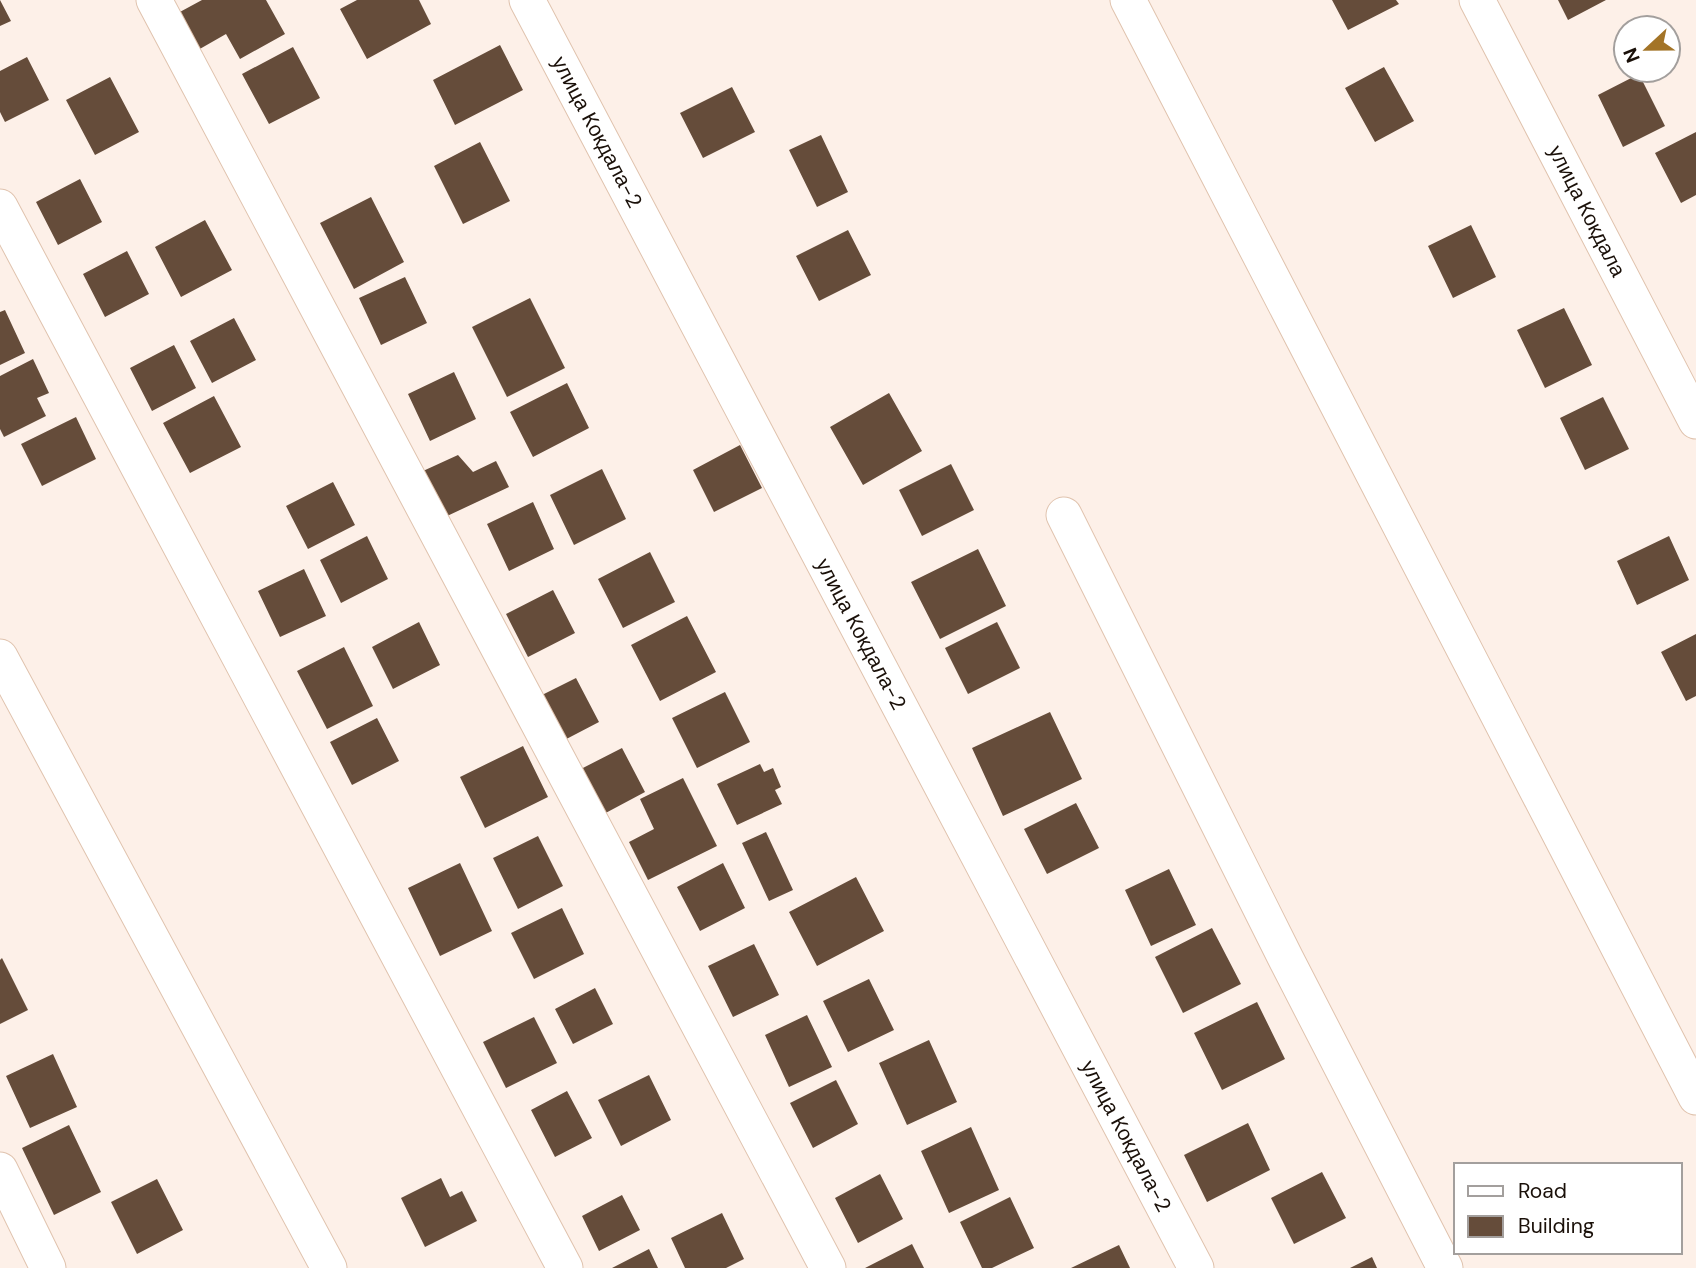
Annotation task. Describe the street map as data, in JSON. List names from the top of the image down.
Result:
{
  "streets": {
    "street": ["улица Кокдала-2", "улица Кокдала"]
  },
  "legend": ["Road", "Building"],
  "north": "left"
}
